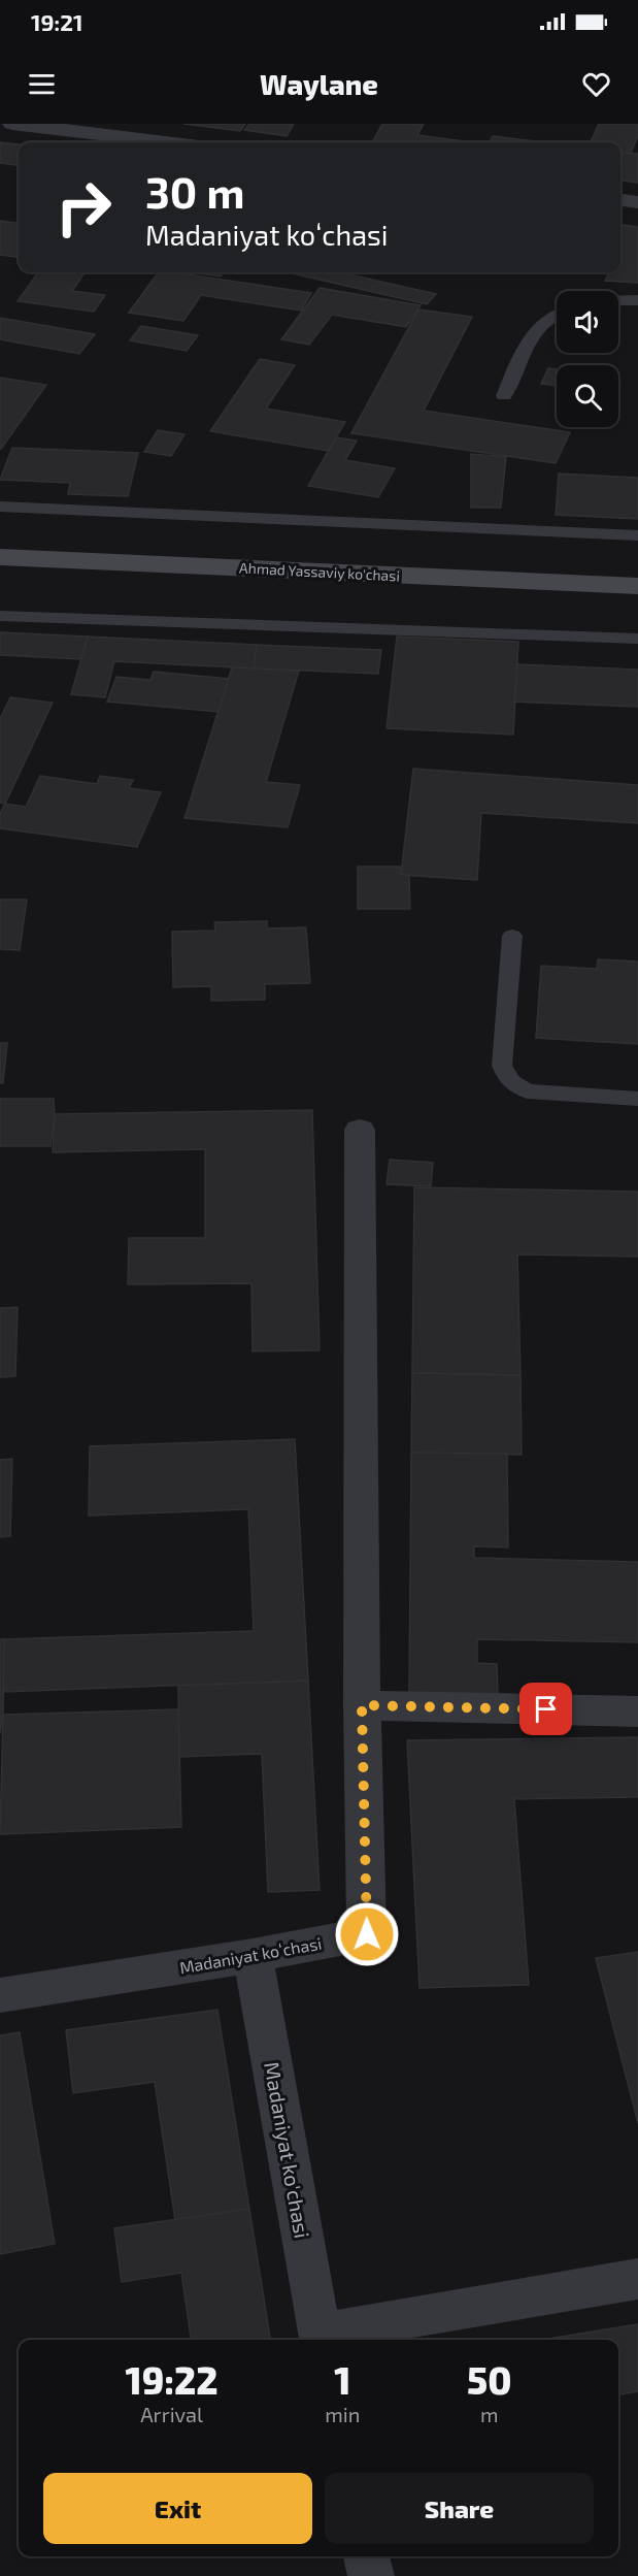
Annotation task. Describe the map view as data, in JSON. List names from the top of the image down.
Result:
{
  "streets": {
    "main road": ["Ahmad Yassaviy ko'chasi"],
    "street": ["Madaniyat koʻchasi", "Madaniyat ko'chasi"]
  },
  "crossings": [
    ["Madaniyat koʻchasi", "Madaniyat ko'chasi"]
  ],
  "page": {
    "status": "19:21",
    "header": "Waylane",
    "turn": ["30 m", "Madaniyat koʻchasi"],
    "eta": [
      "19:22",
      "Arrival",
      "1",
      "min",
      "50",
      "m"
    ],
    "buttons": ["Exit", "Share"]
  }
}
